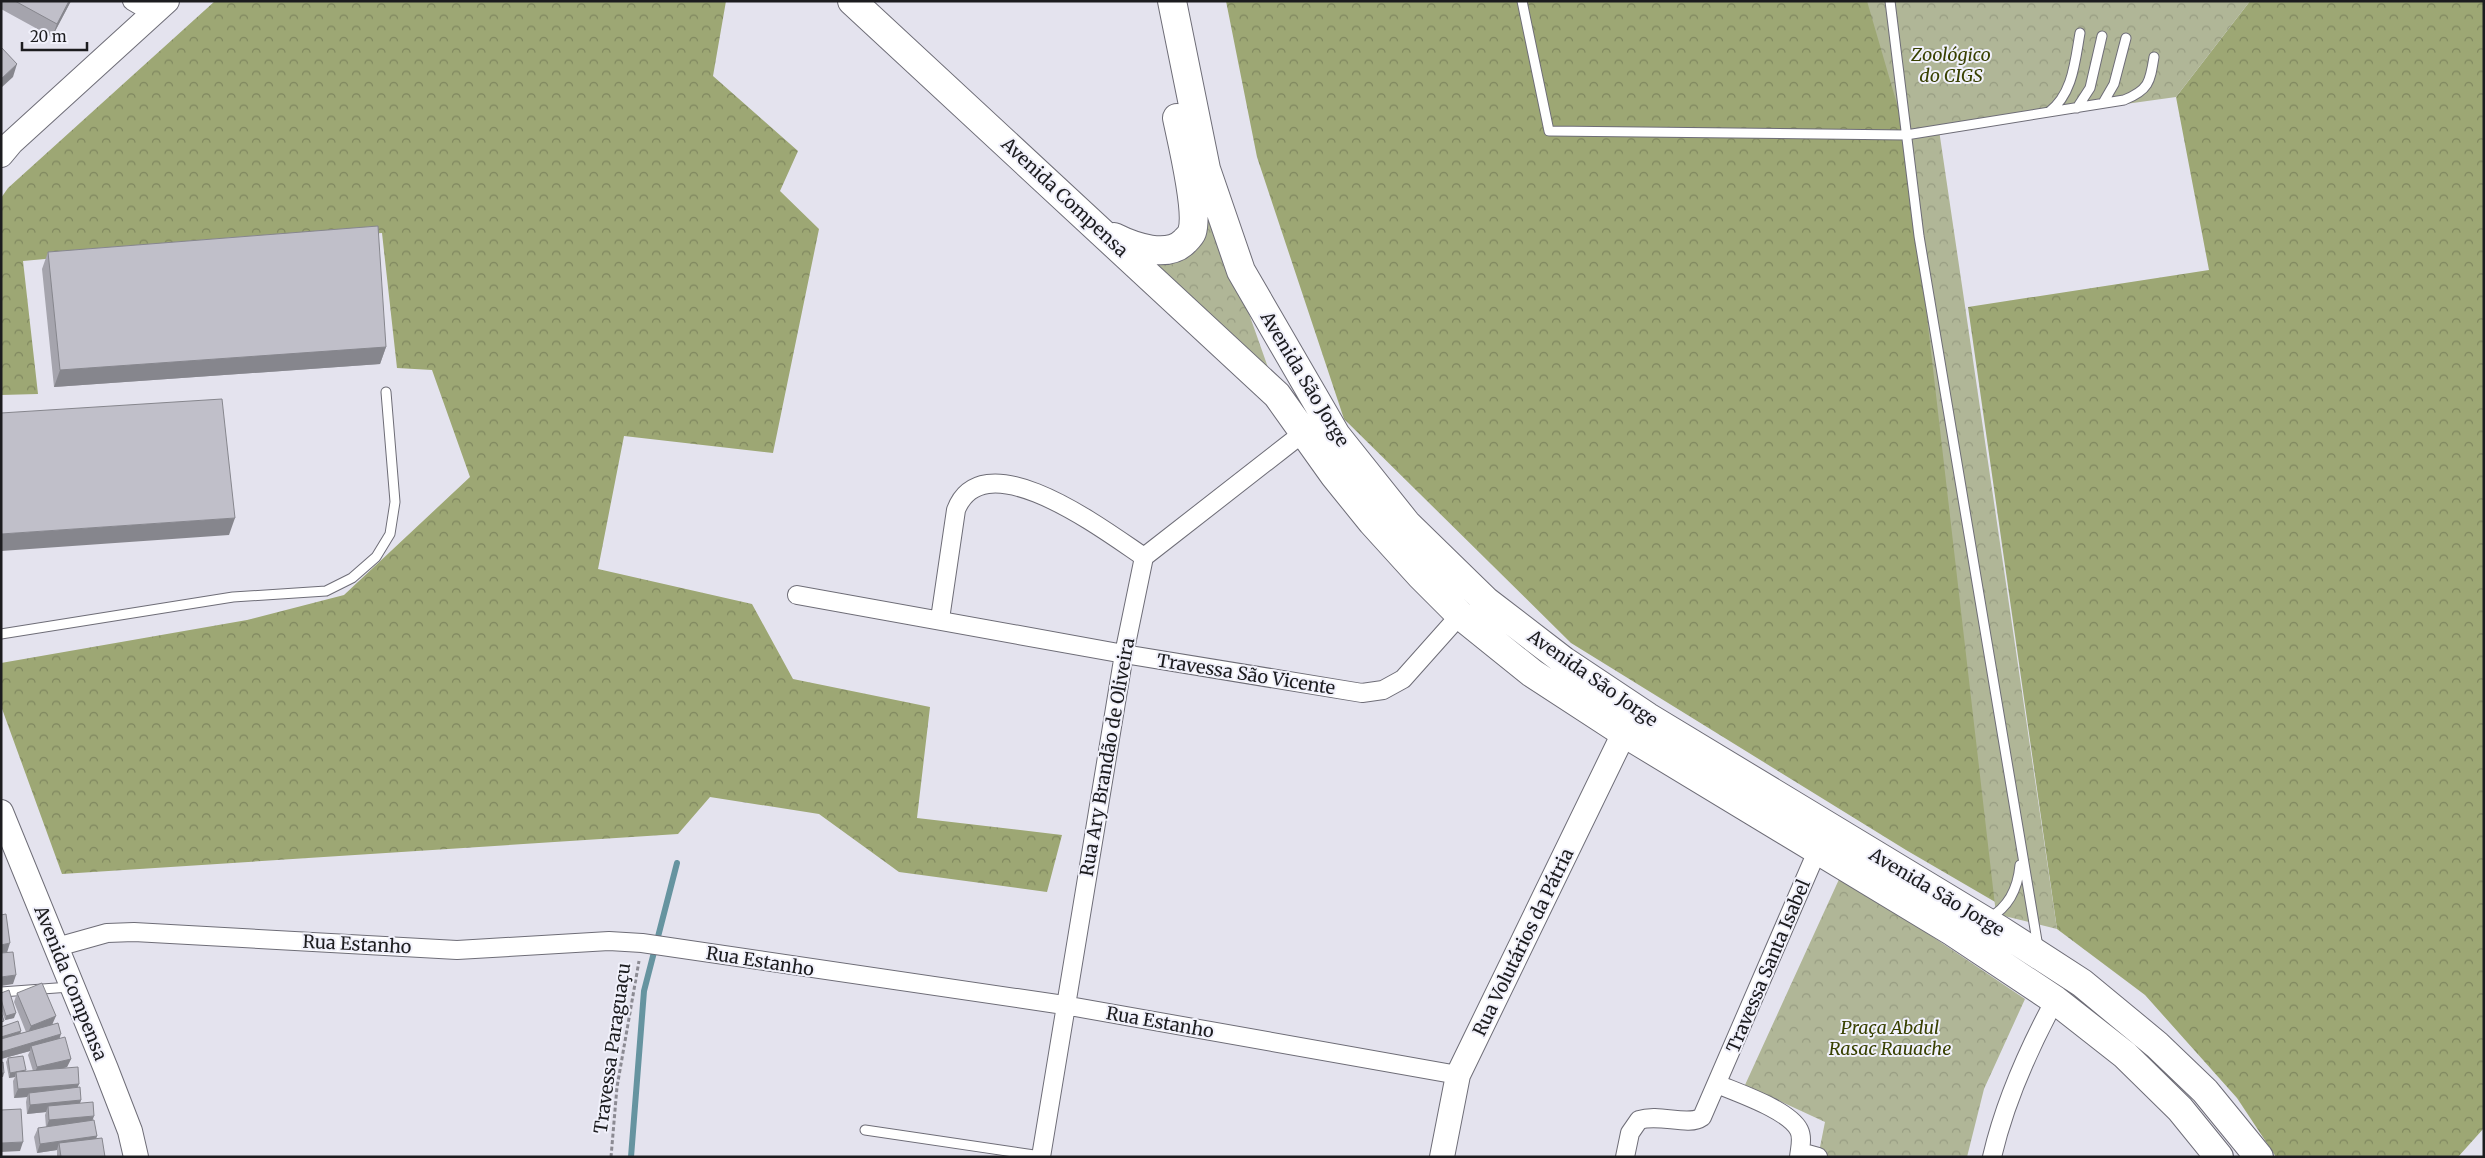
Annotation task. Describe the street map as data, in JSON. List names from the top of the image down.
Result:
{
  "streets": {
    "main road": ["Avenida Compensa", "Avenida São Jorge"],
    "street": [
      "Travessa São Vicente",
      "Rua Ary Brandão de Oliveira",
      "Rua Volutários da Pátria",
      "Rua Estanho",
      "Travessa Santa Isabel"
    ],
    "path": ["Travessa Paraguaçu"]
  },
  "crossings": [
    ["Avenida Compensa", "Avenida São Jorge"],
    ["Avenida Compensa", "Rua Estanho"],
    ["Avenida São Jorge", "Travessa São Vicente"],
    ["Avenida São Jorge", "Rua Volutários da Pátria"],
    ["Avenida São Jorge", "Travessa Santa Isabel"],
    ["Travessa São Vicente", "Rua Ary Brandão de Oliveira"],
    ["Rua Ary Brandão de Oliveira", "Rua Estanho"],
    ["Rua Volutários da Pátria", "Rua Estanho"],
    ["Rua Estanho", "Travessa Paraguaçu"]
  ],
  "parks": ["Zoológico do CIGS", "Praça Abdul Rasac Rauache"],
  "scale_bar": "20 m"
}
